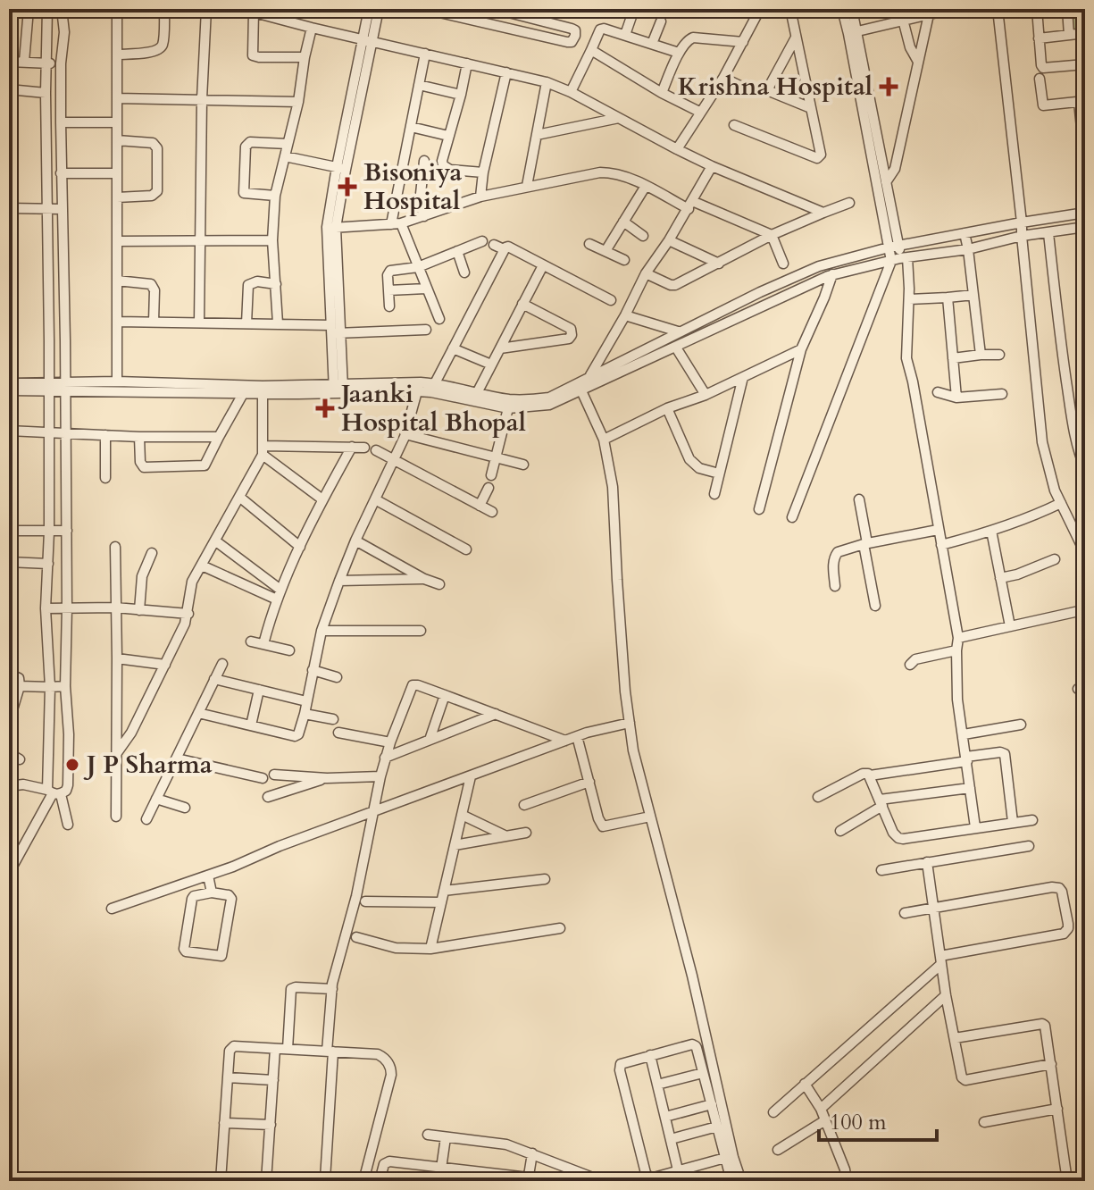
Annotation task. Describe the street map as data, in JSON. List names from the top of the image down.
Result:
{
  "places": {
    "health": ["Krishna Hospital", "Bisoniya Hospital", "Jaanki Hospital Bhopal"],
    "other": ["J P Sharma"]
  },
  "scale_bar": "100 m"
}
